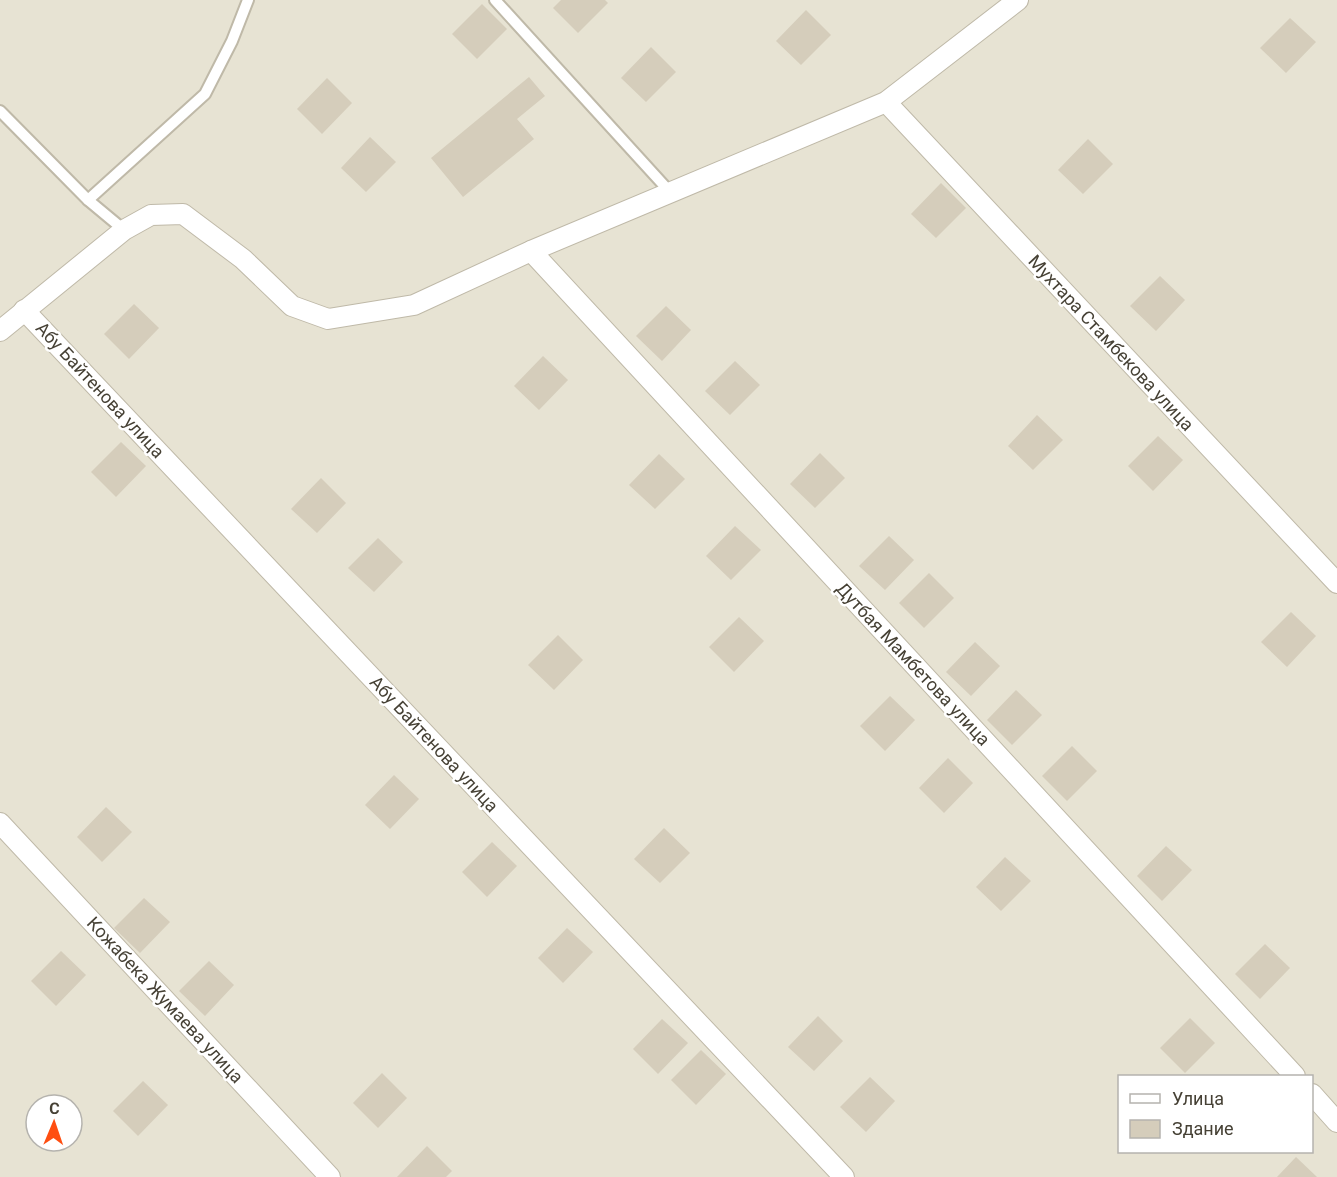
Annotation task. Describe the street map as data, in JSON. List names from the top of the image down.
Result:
{
  "streets": {
    "street": [
      "Мухтара Стамбекова улица",
      "Абу Байтенова улица",
      "Дутбая Мамбетова улица",
      "Кожабека Жумаева улица"
    ]
  },
  "legend": ["Улица", "Здание"],
  "north": "top"
}
